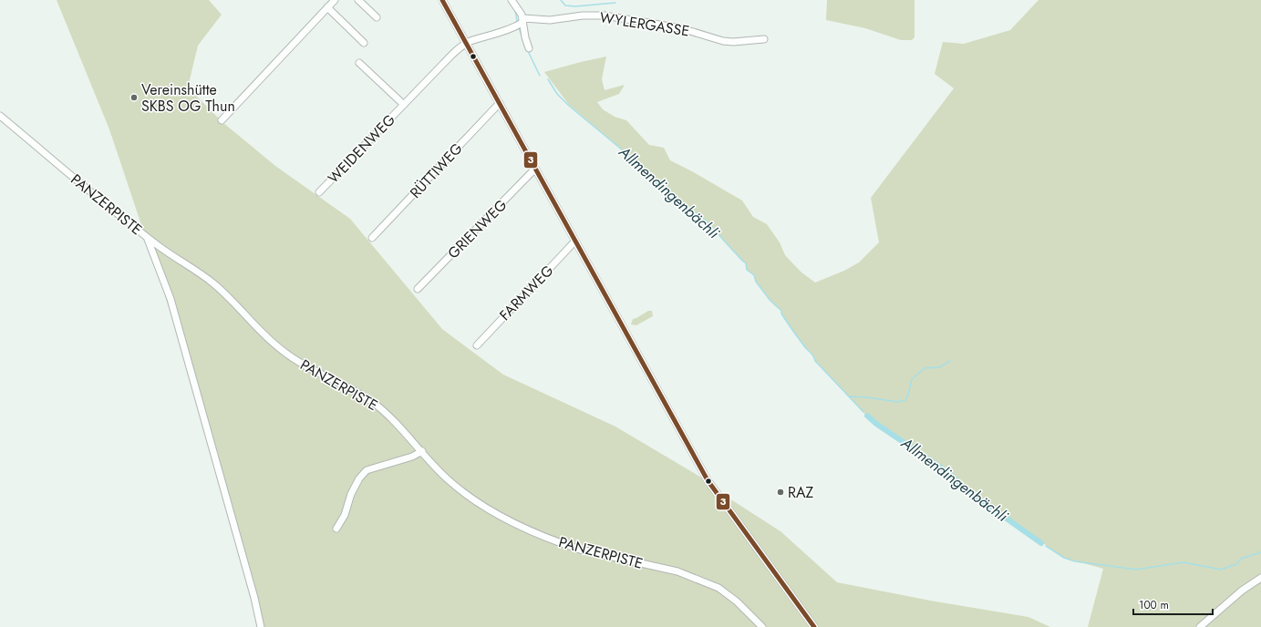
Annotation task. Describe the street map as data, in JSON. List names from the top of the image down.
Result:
{
  "streets": {
    "street": [
      "WYLERGASSE",
      "WEIDENWEG",
      "RÜTTIWEG",
      "PANZERPISTE",
      "GRIENWEG",
      "FARMWEG"
    ]
  },
  "water": ["Allmendingenbächli"],
  "places": ["Vereinshütte SKBS OG Thun", "RAZ"],
  "lines": ["transit line 3"],
  "scale_bar": "100 m"
}
